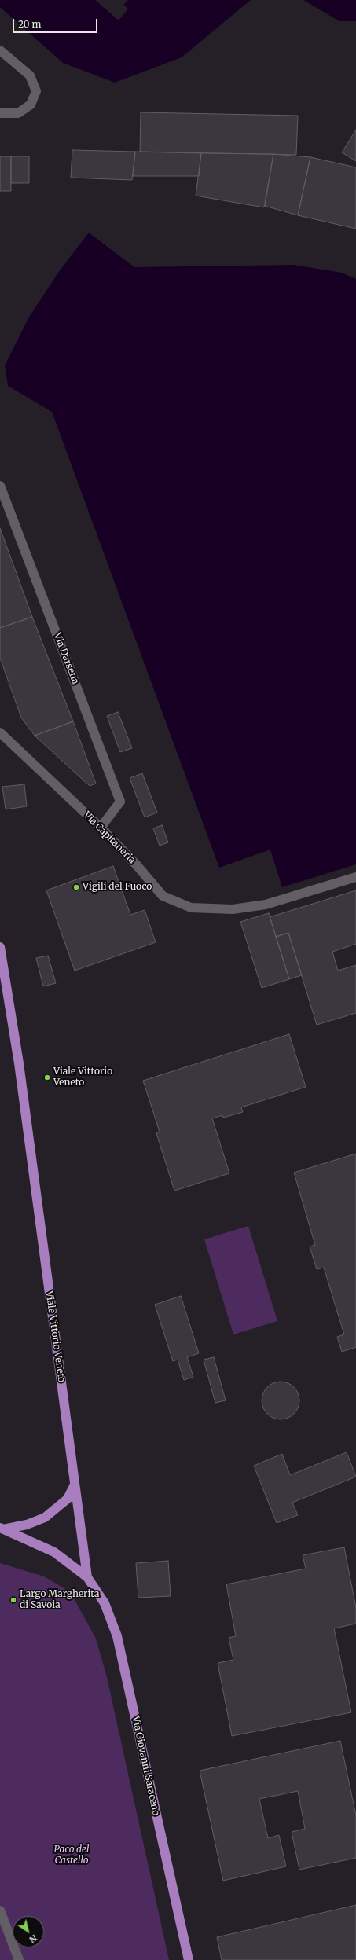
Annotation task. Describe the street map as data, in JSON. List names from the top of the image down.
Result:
{
  "streets": {
    "main road": ["Viale Vittorio Veneto", "Via Giovanni Saraceno"],
    "street": ["Via Darsena", "Via Capitaneria"]
  },
  "crossings": [
    ["Via Darsena", "Via Capitaneria"],
    ["Viale Vittorio Veneto", "Via Giovanni Saraceno"]
  ],
  "parks": ["Paco del Castello"],
  "places": ["Vigili del Fuoco", "Viale Vittorio Veneto", "Largo Margherita di Savoia"],
  "scale_bar": "20 m",
  "north": "bottom right"
}
